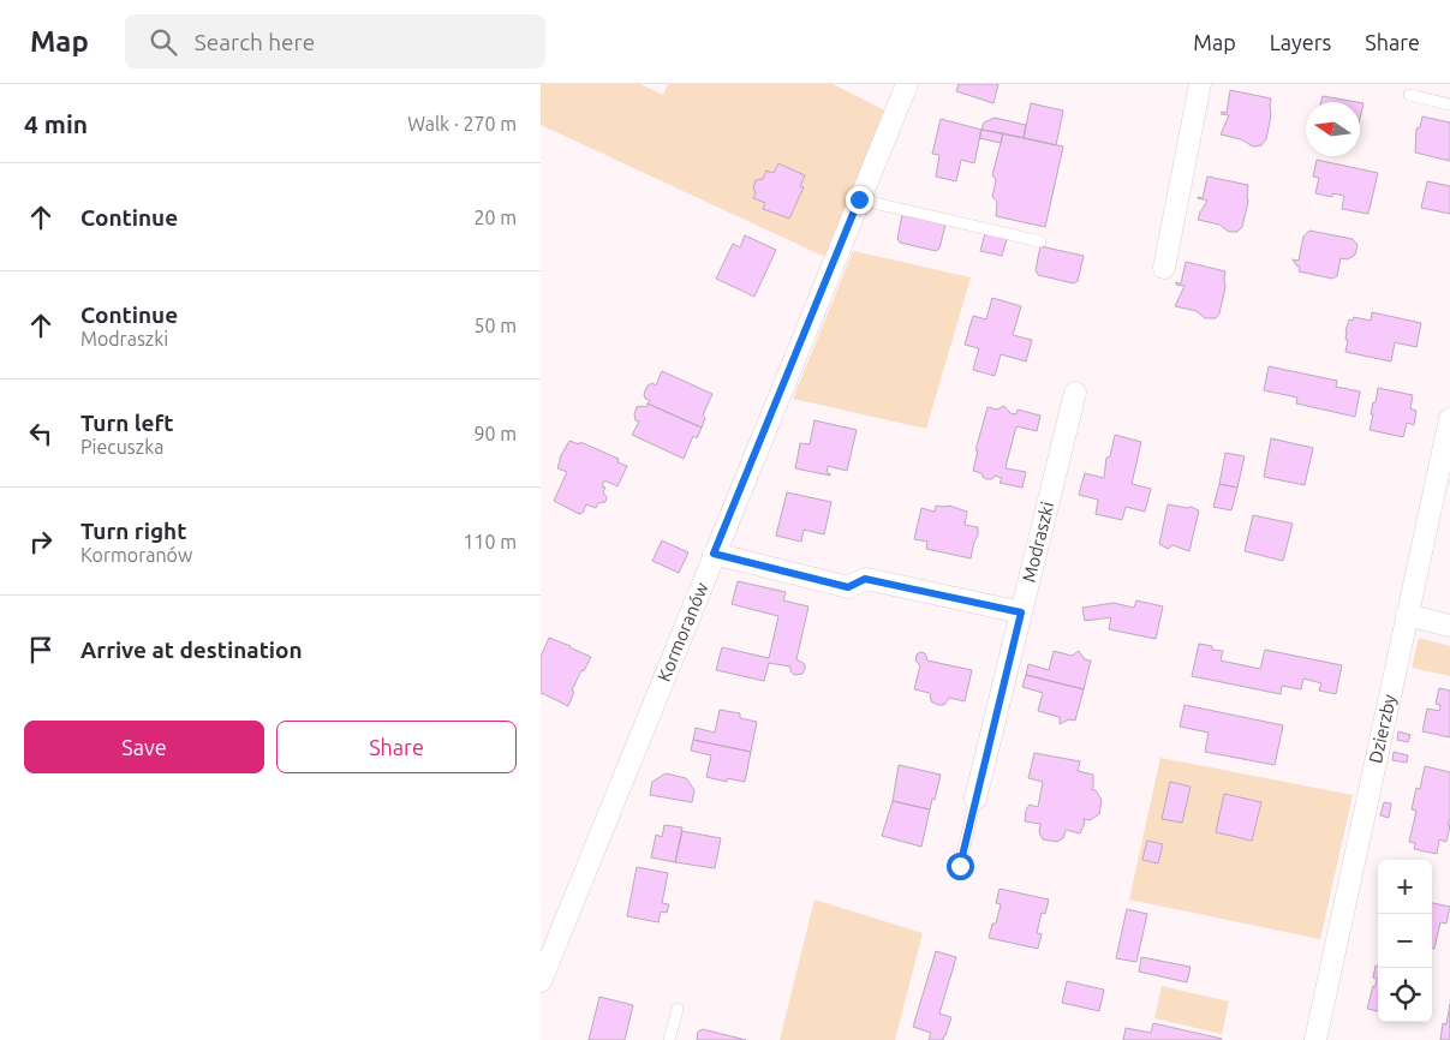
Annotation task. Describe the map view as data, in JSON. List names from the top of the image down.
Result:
{
  "streets": {
    "street": ["Modraszki", "Kormoranów", "Dzierzby"]
  },
  "north": "left",
  "page": {
    "header": "Map",
    "search": "Search here",
    "nav": ["Map", "Layers", "Share"],
    "heading": ["4 min", "Walk · 270 m"],
    "list": [
      ["Continue", "20 m"],
      ["Continue", "Modraszki", "50 m"],
      ["Turn left", "Piecuszka", "90 m"],
      ["Turn right", "Kormoranów", "110 m"],
      "Arrive at destination"
    ],
    "buttons": ["Save", "Share"],
    "map_buttons": ["+", "−"]
  }
}
